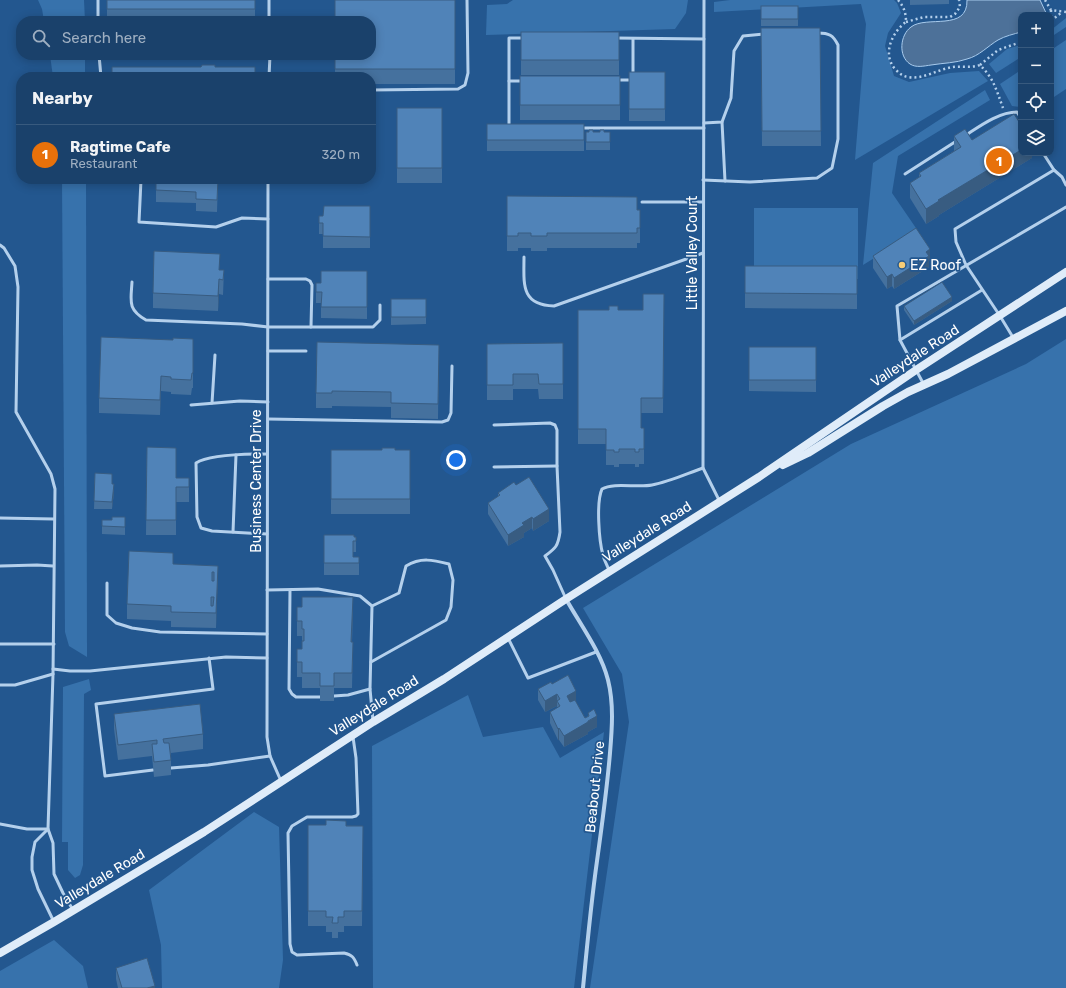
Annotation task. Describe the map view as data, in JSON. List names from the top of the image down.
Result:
{
  "streets": {
    "main road": ["Valleydale Road"],
    "street": ["Beabout Drive"],
    "lane": ["Little Valley Court", "Business Center Drive"]
  },
  "crossings": [
    ["Little Valley Court", "Valleydale Road"],
    ["Valleydale Road", "Business Center Drive"],
    ["Valleydale Road", "Beabout Drive"]
  ],
  "places": ["EZ Roof"],
  "page": {
    "map_buttons": ["+", "−"],
    "search": "Search here",
    "heading": "Nearby",
    "list": [
      {
        "mark": "1",
        "name": "Ragtime Cafe",
        "note": "Restaurant",
        "value": "320 m"
      }
    ],
    "pins": "1"
  }
}
